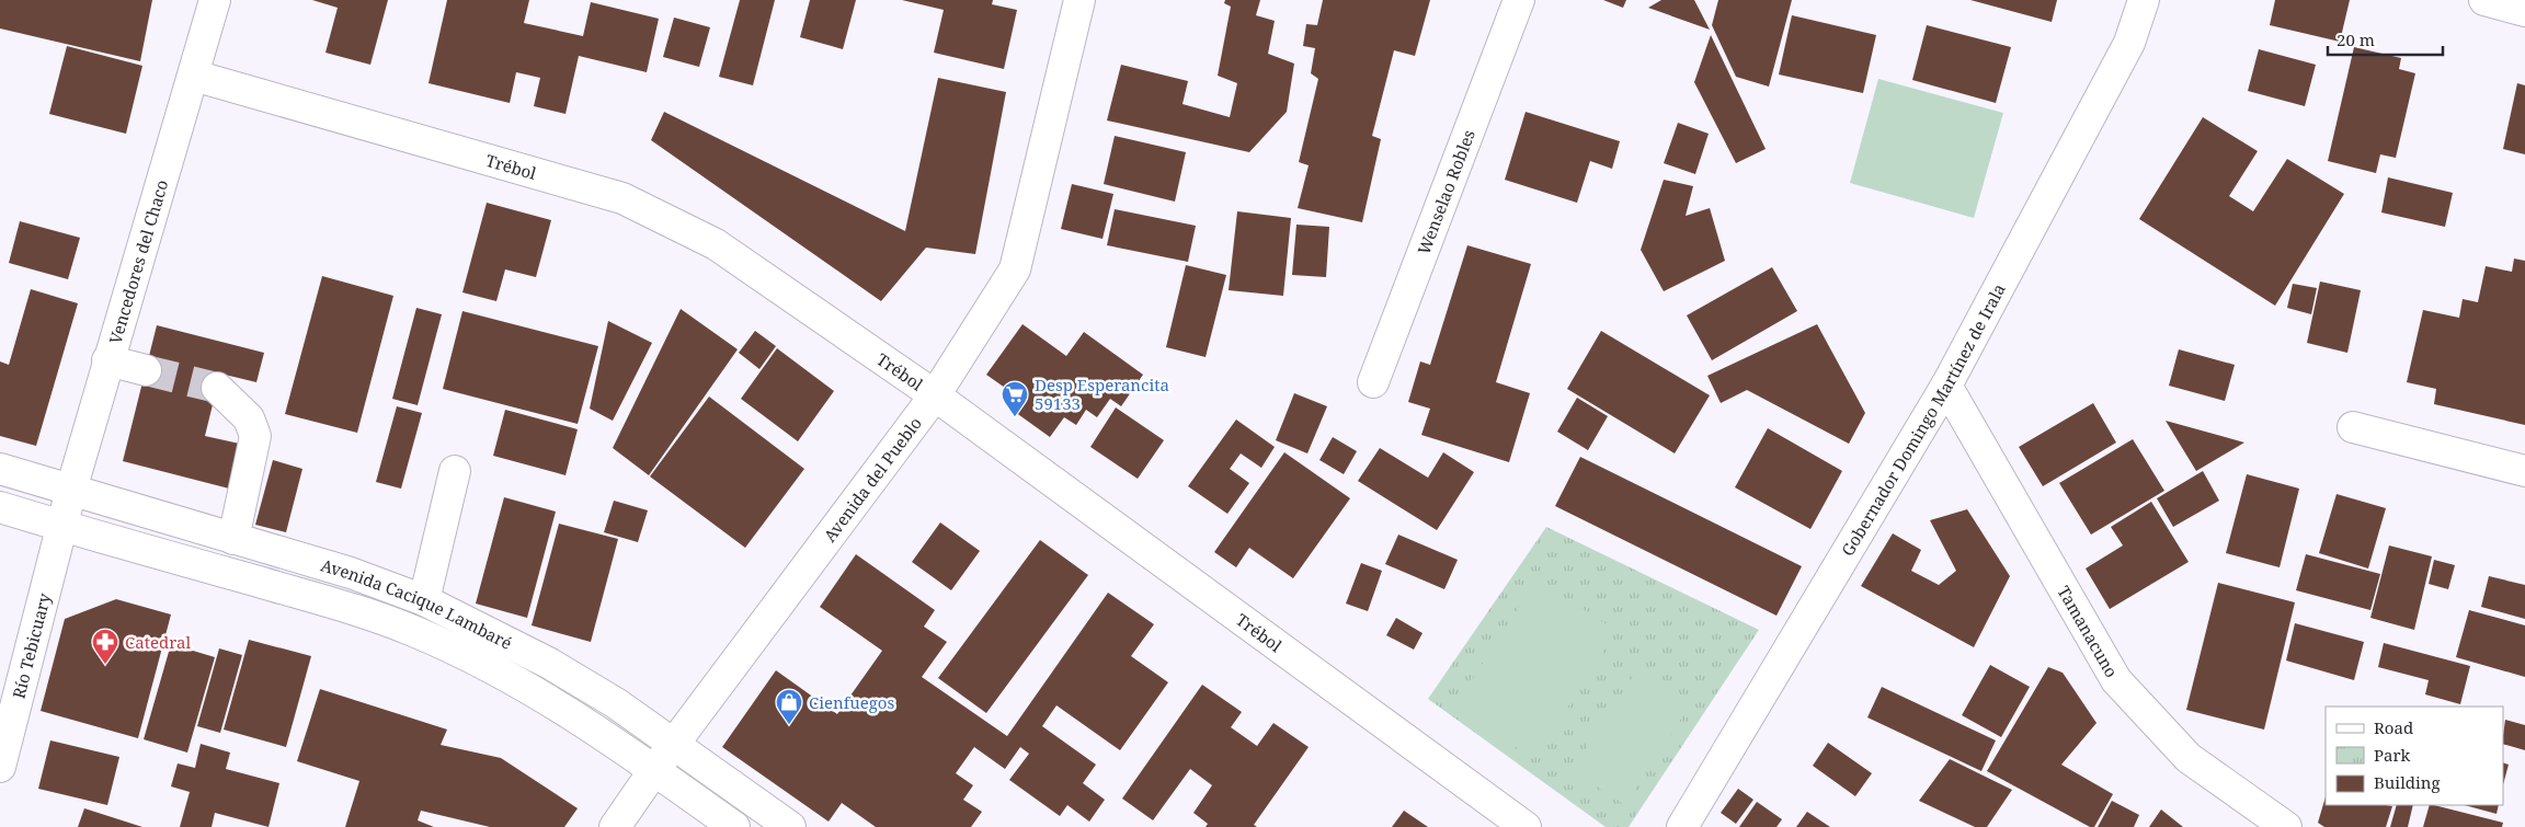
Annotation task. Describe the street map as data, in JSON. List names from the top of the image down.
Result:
{
  "streets": {
    "street": [
      "Trébol",
      "Wenselao Robles",
      "Vencedores del Chaco",
      "Gobernador Domingo Martínez de Irala",
      "Avenida del Pueblo",
      "Avenida Cacique Lambaré",
      "Tamanacuno",
      "Río Tebicuary"
    ]
  },
  "crossings": [
    ["Trébol", "Vencedores del Chaco"],
    ["Trébol", "Avenida del Pueblo"],
    ["Vencedores del Chaco", "Avenida Cacique Lambaré"],
    ["Vencedores del Chaco", "Río Tebicuary"],
    ["Gobernador Domingo Martínez de Irala", "Tamanacuno"],
    ["Avenida del Pueblo", "Avenida Cacique Lambaré"],
    ["Avenida Cacique Lambaré", "Río Tebicuary"]
  ],
  "places": {
    "supermarket": ["Desp Esperancita 59133"],
    "pharmacy": ["Catedral"],
    "shop": ["Cienfuegos"]
  },
  "legend": ["Road", "Park", "Building"],
  "scale_bar": "20 m"
}
